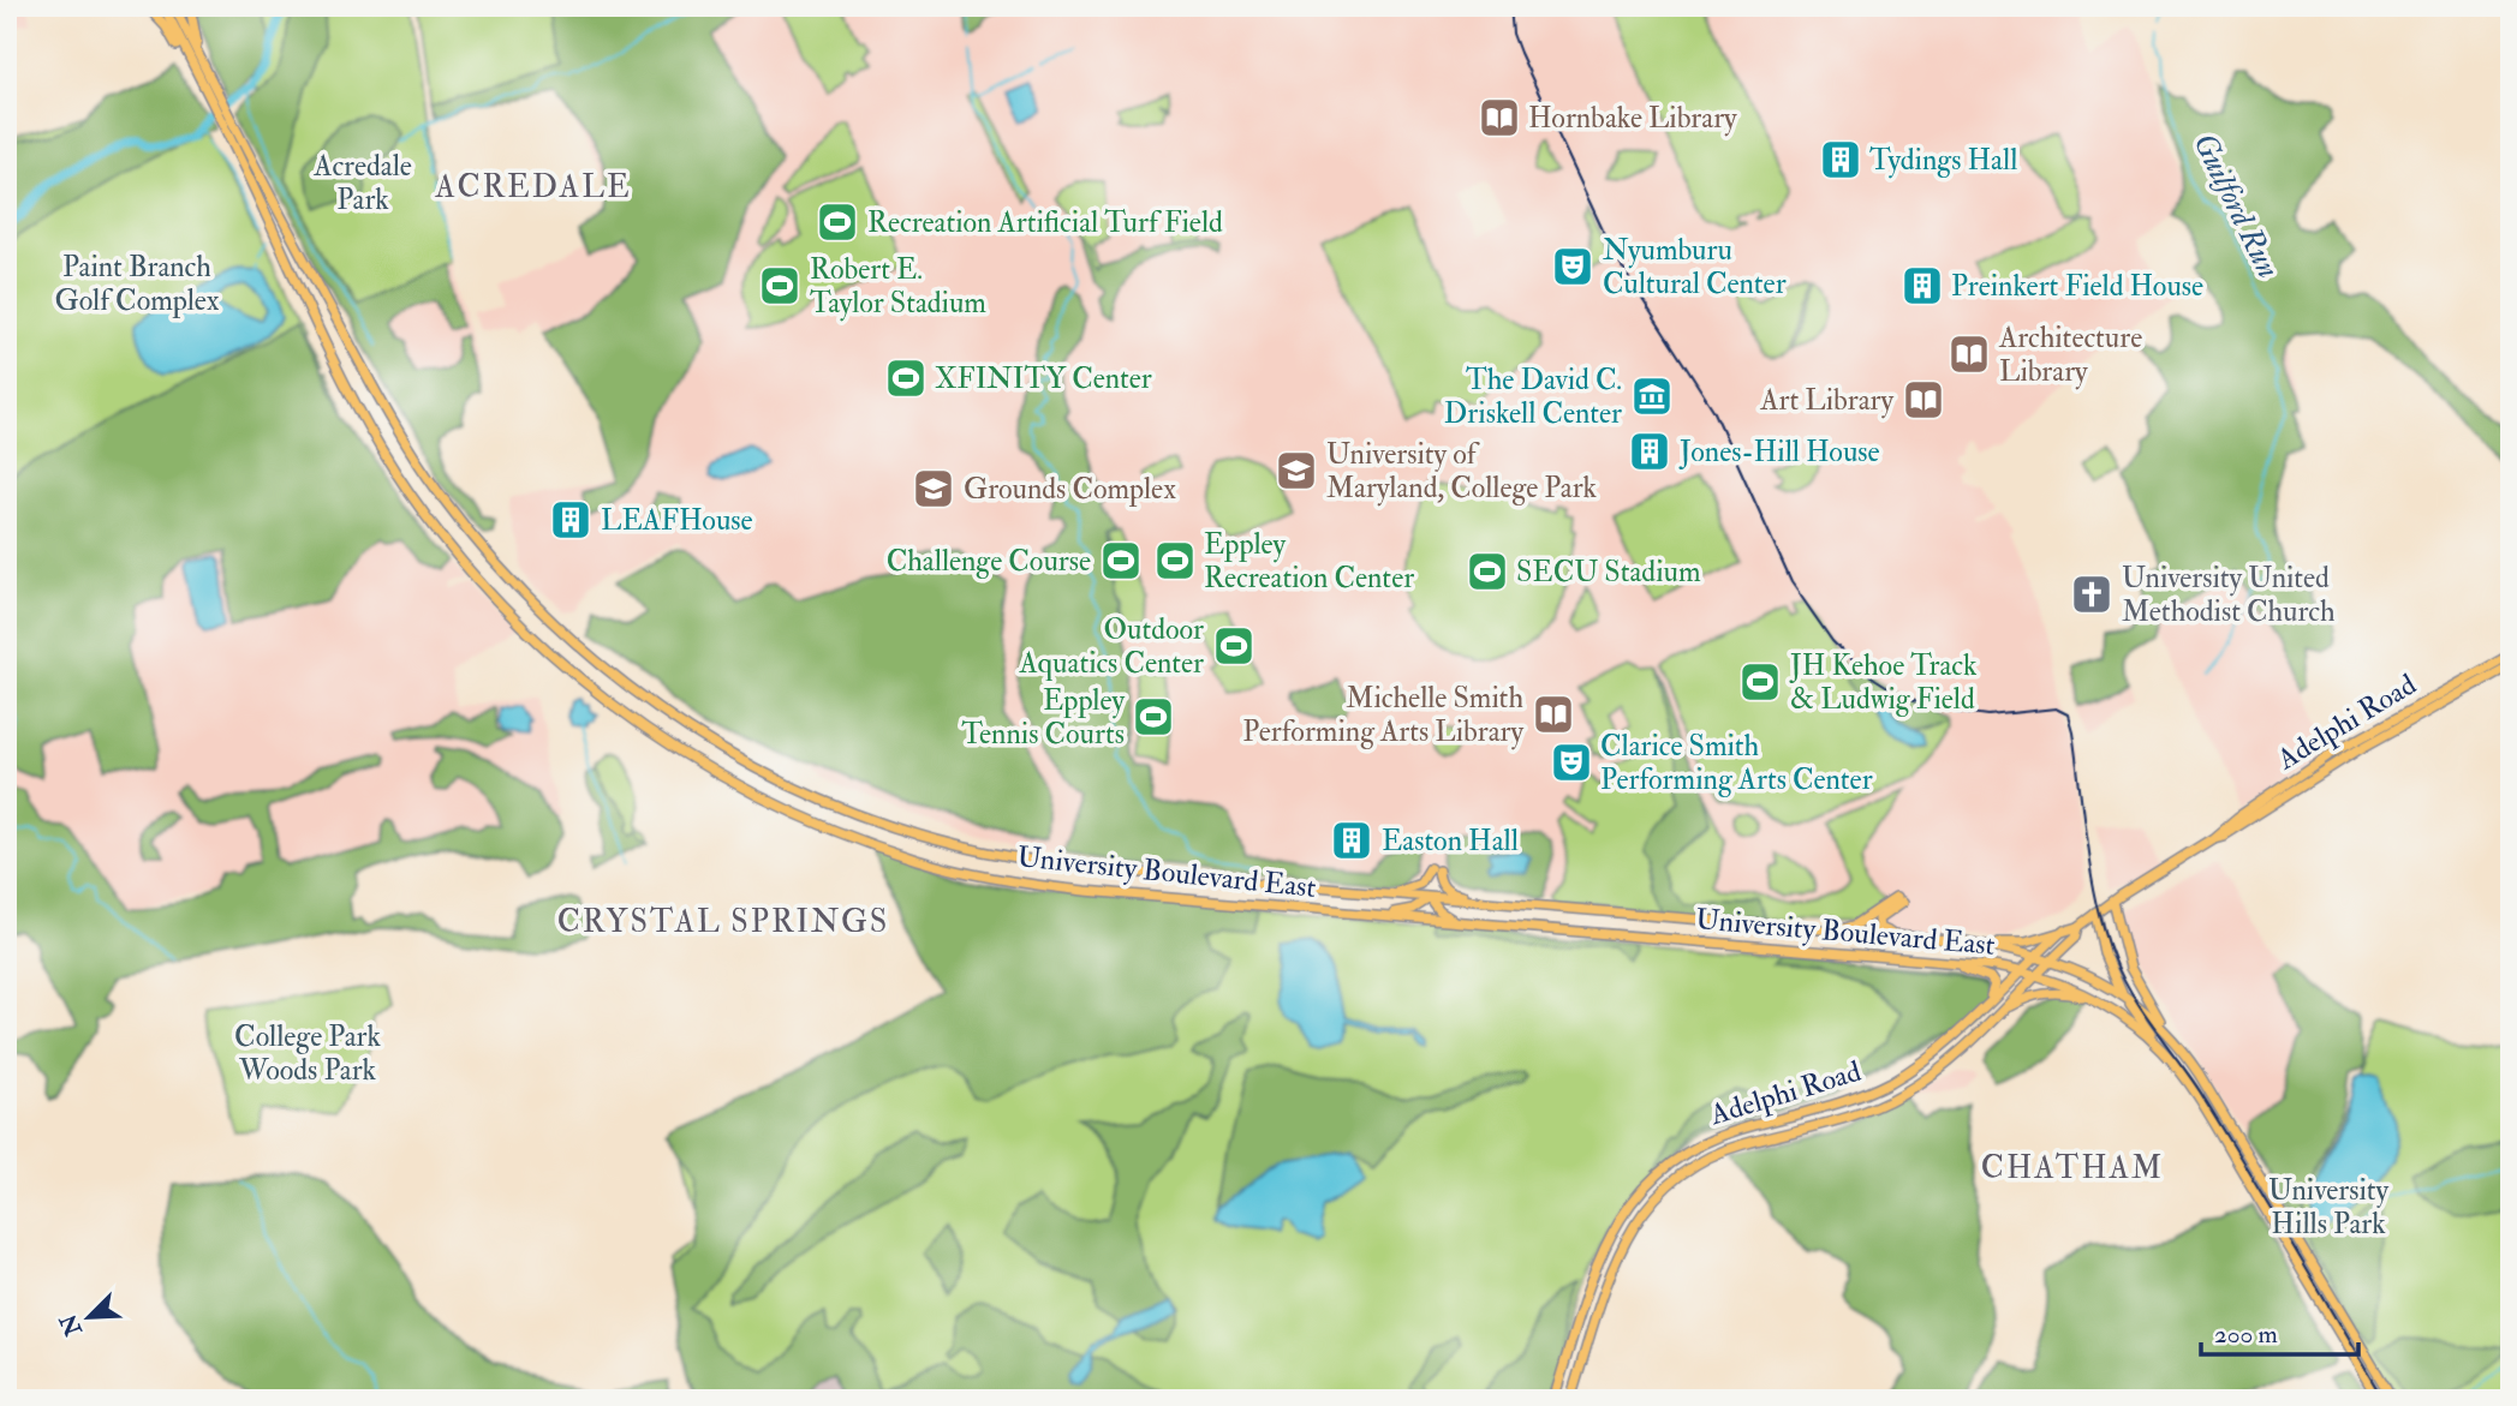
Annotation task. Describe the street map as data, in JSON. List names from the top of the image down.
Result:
{
  "streets": {
    "main road": ["Adelphi Road", "University Boulevard East"]
  },
  "crossings": [
    ["Adelphi Road", "University Boulevard East"]
  ],
  "districts": ["ACREDALE", "CRYSTAL SPRINGS", "CHATHAM"],
  "water": ["Guilford Run"],
  "parks": [
    "Acredale Park",
    "Paint Branch Golf Complex",
    "College Park Woods Park",
    "University Hills Park"
  ],
  "places": {
    "library": [
      "Hornbake Library",
      "Architecture Library",
      "Art Library",
      "Michelle Smith Performing Arts Library"
    ],
    "building": [
      "Tydings Hall",
      "Preinkert Field House",
      "Jones-Hill House",
      "LEAFHouse",
      "Easton Hall"
    ],
    "sports": [
      "Recreation Artificial Turf Field",
      "Robert E. Taylor Stadium",
      "XFINITY Center",
      "Challenge Course",
      "Eppley Recreation Center",
      "SECU Stadium",
      "Outdoor Aquatics Center",
      "JH Kehoe Track & Ludwig Field",
      "Eppley Tennis Courts"
    ],
    "theatre": ["Nyumburu Cultural Center", "Clarice Smith Performing Arts Center"],
    "museum": ["The David C. Driskell Center"],
    "school or university": ["University of Maryland, College Park", "Grounds Complex"],
    "church": ["University United Methodist Church"]
  },
  "scale_bar": "200 m",
  "north": "bottom left"
}
